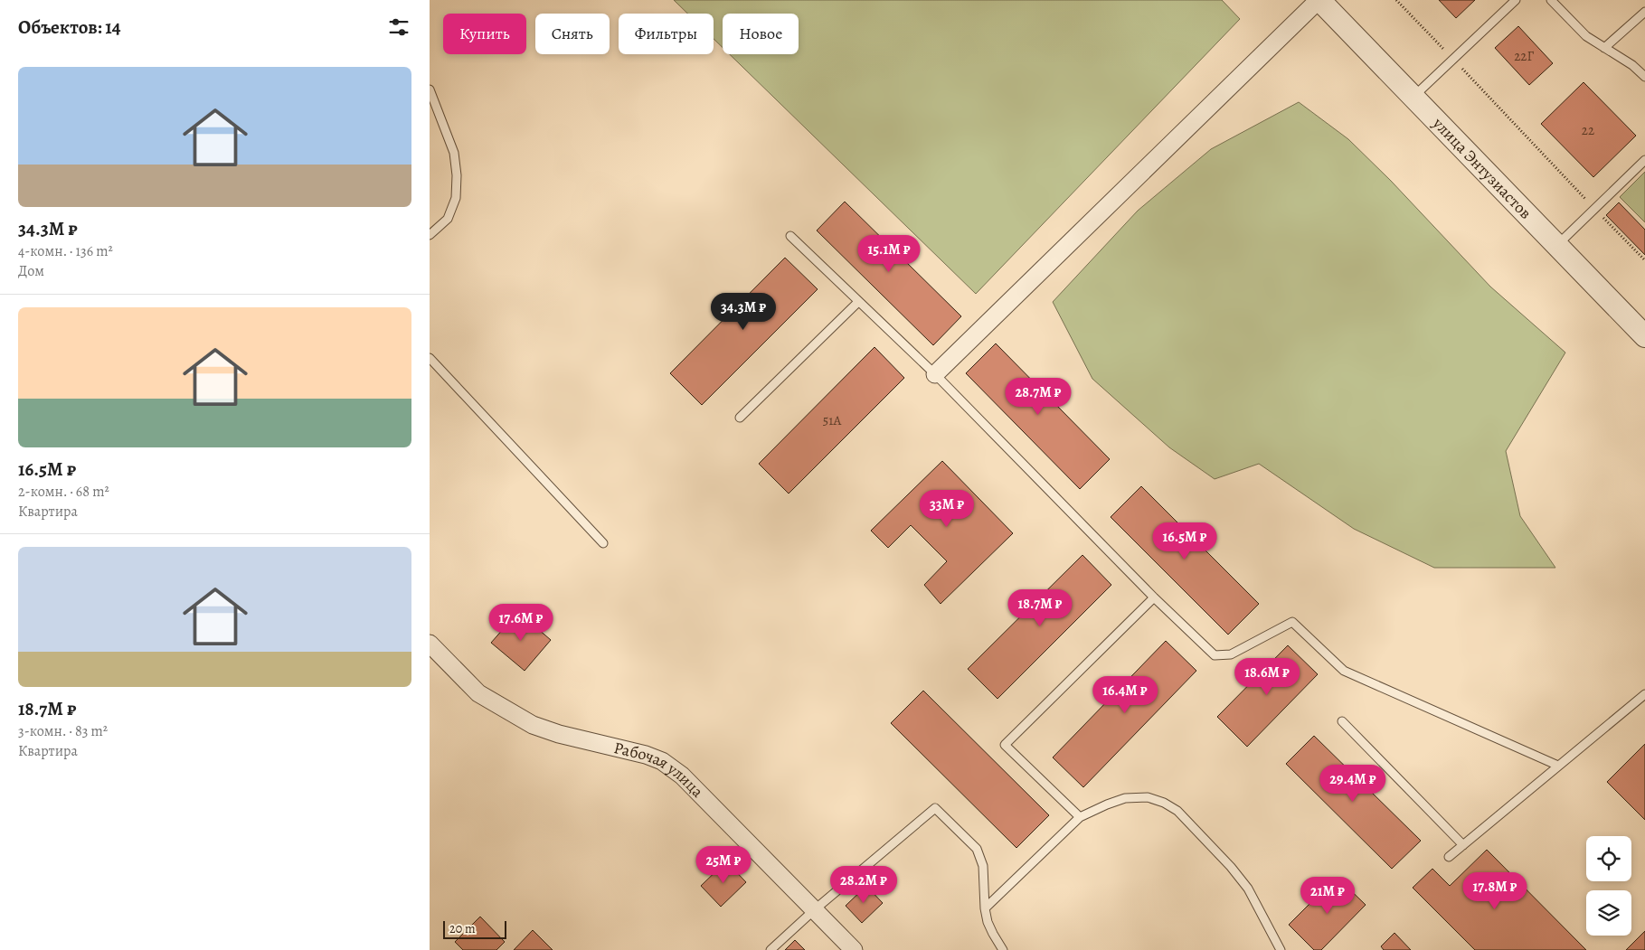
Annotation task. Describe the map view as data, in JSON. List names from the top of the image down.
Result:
{
  "streets": {
    "street": ["улица Энтузиастов", "Рабочая улица"]
  },
  "house_numbers": ["22Г", "22", "51А"],
  "scale_bar": "20 m",
  "page": {
    "heading": "Объектов: 14",
    "chip": [
      "Купить",
      "Снять",
      "Фильтры",
      "Новое"
    ],
    "list": [
      {
        "name": "34.3M ₽",
        "note": "4-комн. · 136 m² · Дом"
      },
      {
        "name": "16.5M ₽",
        "note": "2-комн. · 68 m² · Квартира"
      },
      {
        "name": "18.7M ₽",
        "note": "3-комн. · 83 m² · Квартира"
      }
    ],
    "price": [
      "15.1M ₽",
      "34.3M ₽",
      "28.7M ₽",
      "33M ₽",
      "16.5M ₽",
      "18.7M ₽",
      "17.6M ₽",
      "18.6M ₽",
      "16.4M ₽",
      "29.4M ₽",
      "25M ₽",
      "28.2M ₽",
      "17.8M ₽",
      "21M ₽"
    ],
    "scale": "20 m"
  }
}
